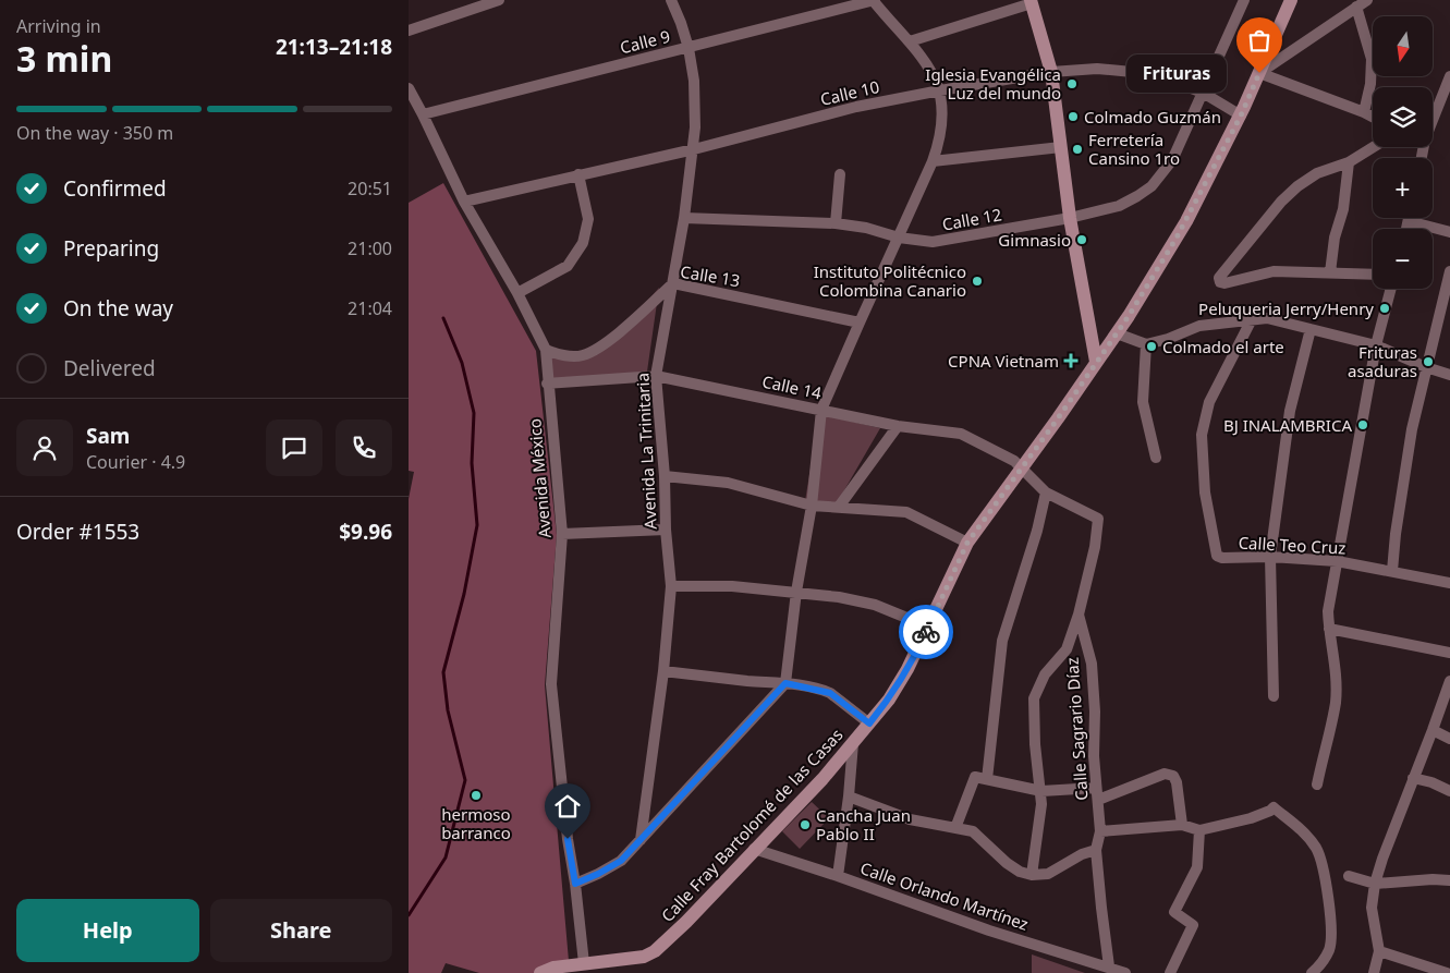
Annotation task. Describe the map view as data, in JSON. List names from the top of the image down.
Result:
{
  "streets": {
    "main road": ["Calle Fray Bartolomé de las Casas"],
    "street": [
      "Calle 9",
      "Calle 10",
      "Calle 12",
      "Calle 13",
      "Calle 14",
      "Avenida La Trinitaria",
      "Avenida México",
      "Calle Teo Cruz",
      "Calle Sagrario Díaz",
      "Calle Orlando Martínez"
    ]
  },
  "crossings": [
    ["Calle 9", "Avenida La Trinitaria"],
    ["Calle 9", "Avenida México"],
    ["Calle 10", "Calle 12"],
    ["Calle 10", "Avenida La Trinitaria"],
    ["Calle 10", "Avenida México"],
    ["Calle 10", "Calle Fray Bartolomé de las Casas"],
    ["Calle 12", "Avenida La Trinitaria"],
    ["Calle 13", "Avenida La Trinitaria"],
    ["Calle 13", "Avenida México"],
    ["Calle 14", "Avenida La Trinitaria"],
    ["Calle 14", "Avenida México"],
    ["Calle 14", "Calle Sagrario Díaz"],
    ["Calle 14", "Calle Fray Bartolomé de las Casas"],
    ["Avenida México", "Calle Fray Bartolomé de las Casas"],
    ["Calle Sagrario Díaz", "Calle Fray Bartolomé de las Casas"],
    ["Calle Sagrario Díaz", "Calle Orlando Martínez"],
    ["Calle Fray Bartolomé de las Casas", "Calle Orlando Martínez"]
  ],
  "places": {
    "other": [
      "Frituras",
      "Iglesia Evangélica Luz del mundo",
      "Colmado Guzmán",
      "Ferretería Cansino 1ro",
      "Gimnasio",
      "Instituto Politécnico Colombina Canario",
      "Peluqueria Jerry/Henry",
      "Colmado el arte",
      "Frituras asaduras",
      "BJ INALAMBRICA",
      "hermoso barranco",
      "Cancha Juan Pablo II"
    ],
    "health": ["CPNA Vietnam"]
  },
  "north": "bottom",
  "page": {
    "heading": ["3 min", "Arriving in", "21:13–21:18"],
    "panel": [
      "Sam",
      "Courier · 4.9",
      "Order #1553",
      "$9.96"
    ],
    "map_buttons": ["+", "−"],
    "bubble": "Frituras",
    "bar": "On the way · 350 m",
    "list": [
      ["Confirmed", "20:51"],
      ["Preparing", "21:00"],
      ["On the way", "21:04"],
      "Delivered"
    ],
    "buttons": ["Help", "Share"]
  }
}
